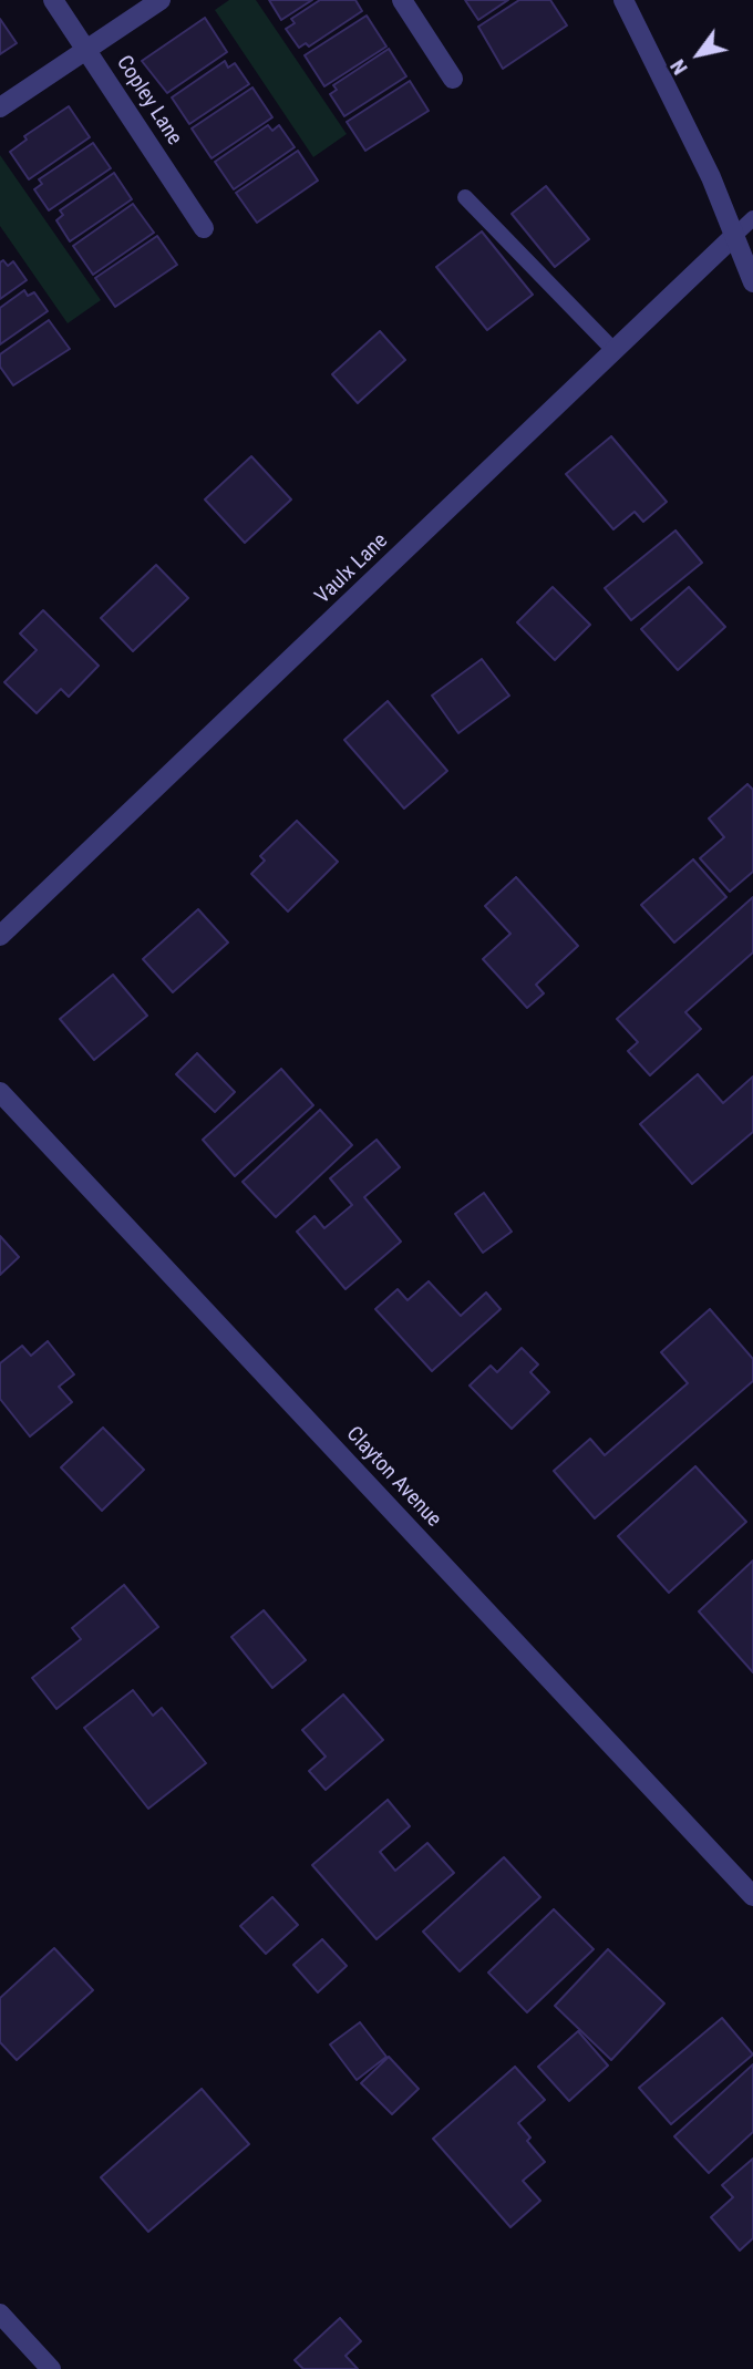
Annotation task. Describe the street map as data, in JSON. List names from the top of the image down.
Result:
{
  "streets": {
    "street": ["Copley Lane", "Vaulx Lane", "Clayton Avenue"]
  },
  "north": "bottom left"
}
